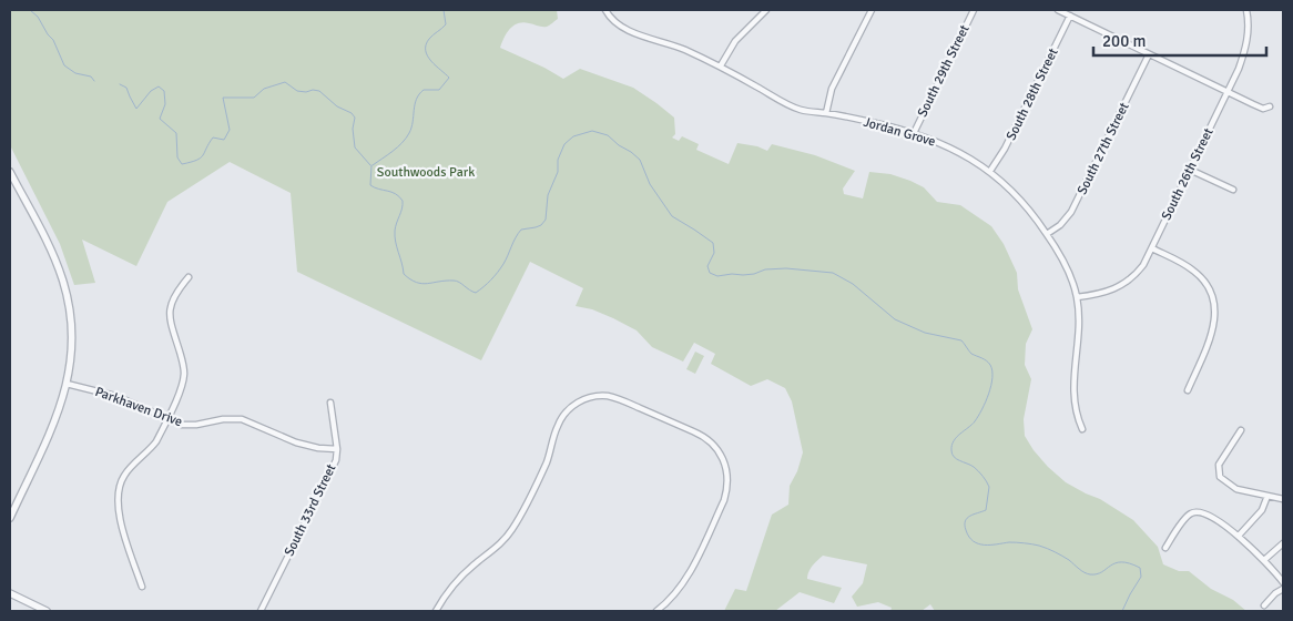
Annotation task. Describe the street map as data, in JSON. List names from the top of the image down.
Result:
{
  "streets": {
    "street": [
      "South 29th Street",
      "South 28th Street",
      "Jordan Grove",
      "South 27th Street",
      "South 26th Street",
      "Parkhaven Drive",
      "South 33rd Street"
    ]
  },
  "crossings": [
    ["South 29th Street", "Jordan Grove"],
    ["South 28th Street", "Jordan Grove"],
    ["Jordan Grove", "South 27th Street"],
    ["Jordan Grove", "South 26th Street"],
    ["Parkhaven Drive", "South 33rd Street"]
  ],
  "parks": ["Southwoods Park"],
  "scale_bar": "200 m"
}
